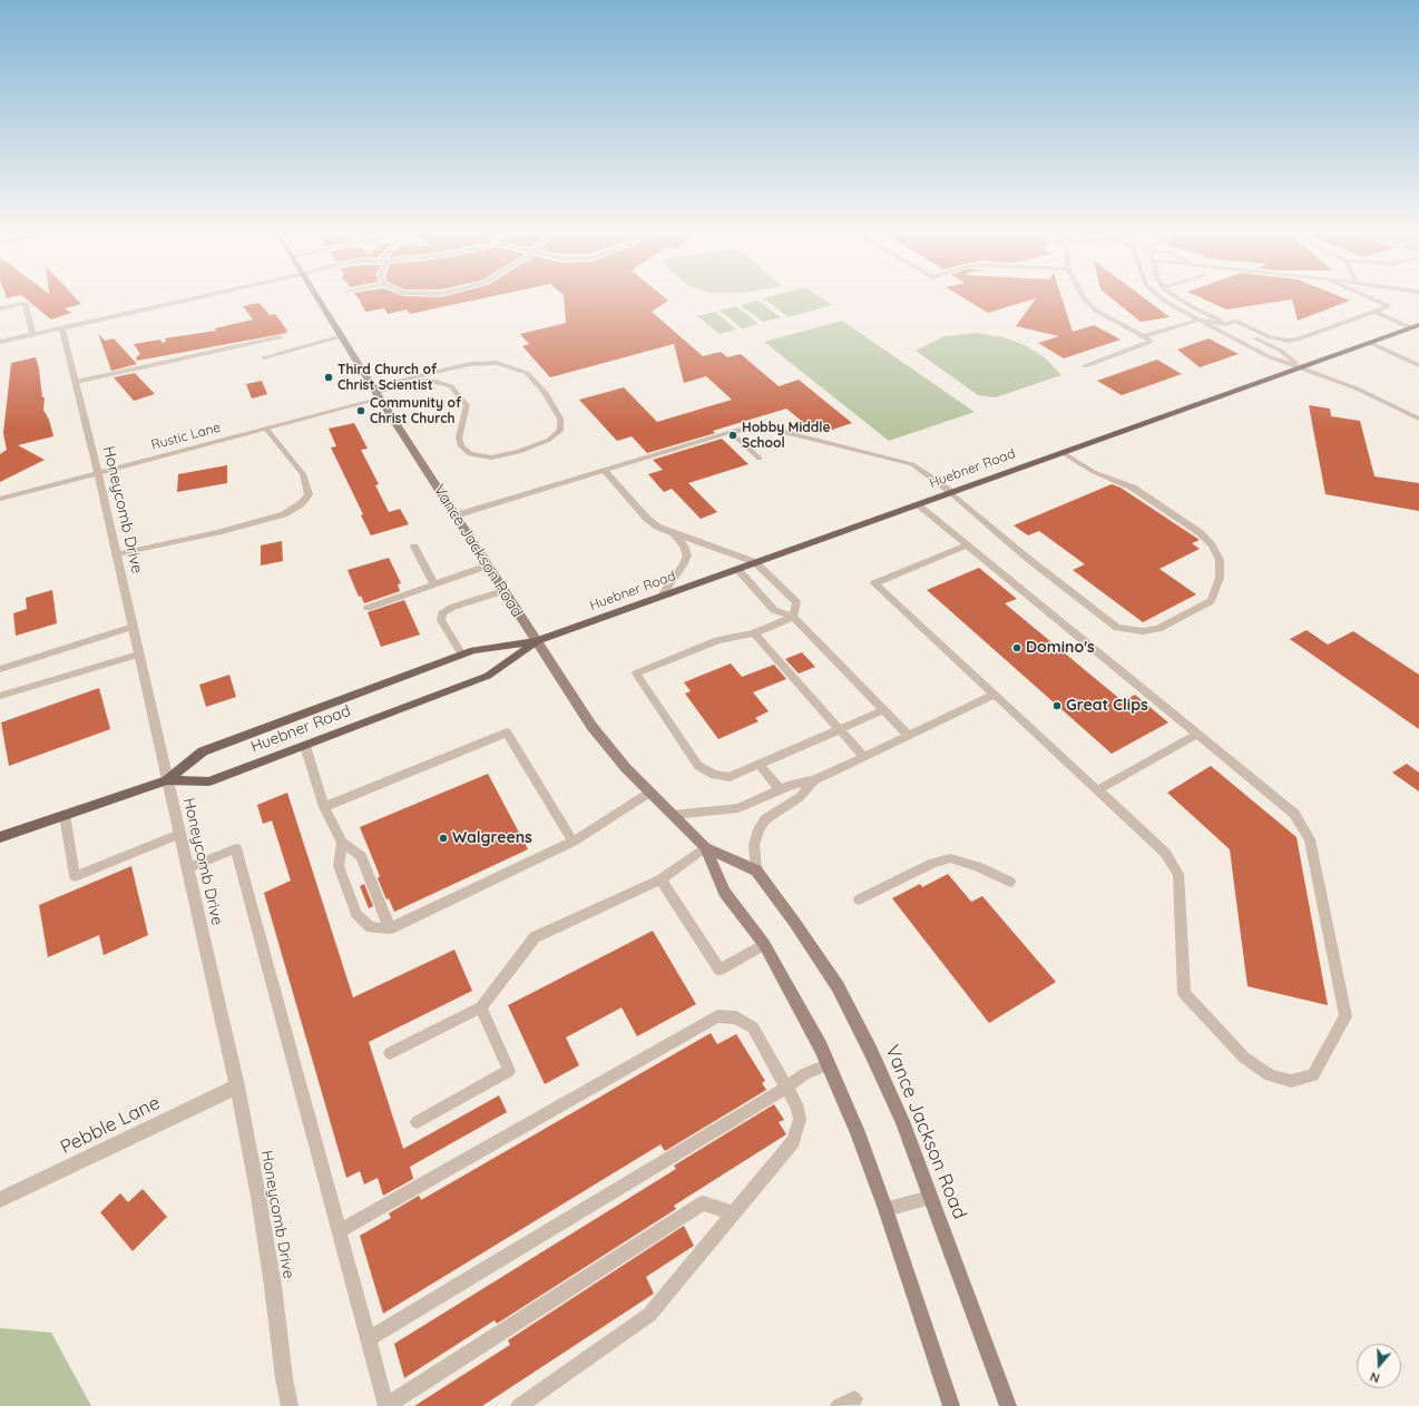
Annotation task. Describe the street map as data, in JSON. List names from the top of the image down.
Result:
{
  "streets": {
    "main road": ["Huebner Road", "Vance Jackson Road"],
    "street": ["Rustic Lane", "Honeycomb Drive", "Pebble Lane"]
  },
  "crossings": [
    ["Rustic Lane", "Honeycomb Drive"],
    ["Rustic Lane", "Vance Jackson Road"],
    ["Huebner Road", "Honeycomb Drive"],
    ["Huebner Road", "Vance Jackson Road"],
    ["Honeycomb Drive", "Pebble Lane"]
  ],
  "places": [
    "Third Church of Christ Scientist",
    "Community of Christ Church",
    "Hobby Middle School",
    "Domino's",
    "Great Clips",
    "Walgreens"
  ],
  "north": "bottom"
}
